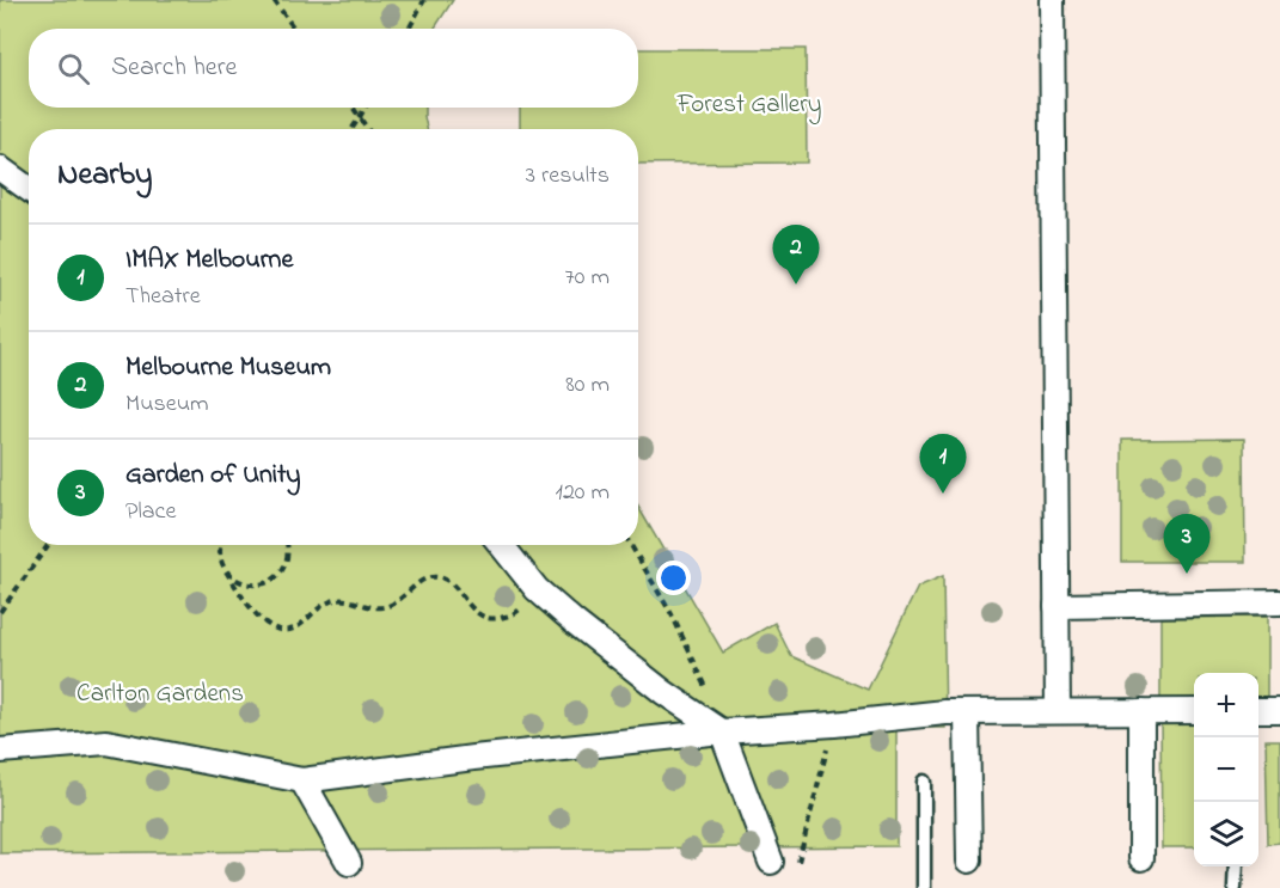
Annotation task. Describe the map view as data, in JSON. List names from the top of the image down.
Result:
{
  "parks": ["Forest Gallery", "Carlton Gardens"],
  "page": {
    "search": "Search here",
    "heading": ["Nearby", "3 results"],
    "list": [
      {
        "mark": "1",
        "name": "IMAX Melbourne",
        "note": "Theatre",
        "value": "70 m"
      },
      {
        "mark": "2",
        "name": "Melbourne Museum",
        "note": "Museum",
        "value": "80 m"
      },
      {
        "mark": "3",
        "name": "Garden of Unity",
        "note": "Place",
        "value": "120 m"
      }
    ],
    "pins": ["2", "1", "3"],
    "map_buttons": ["+", "−"]
  }
}
